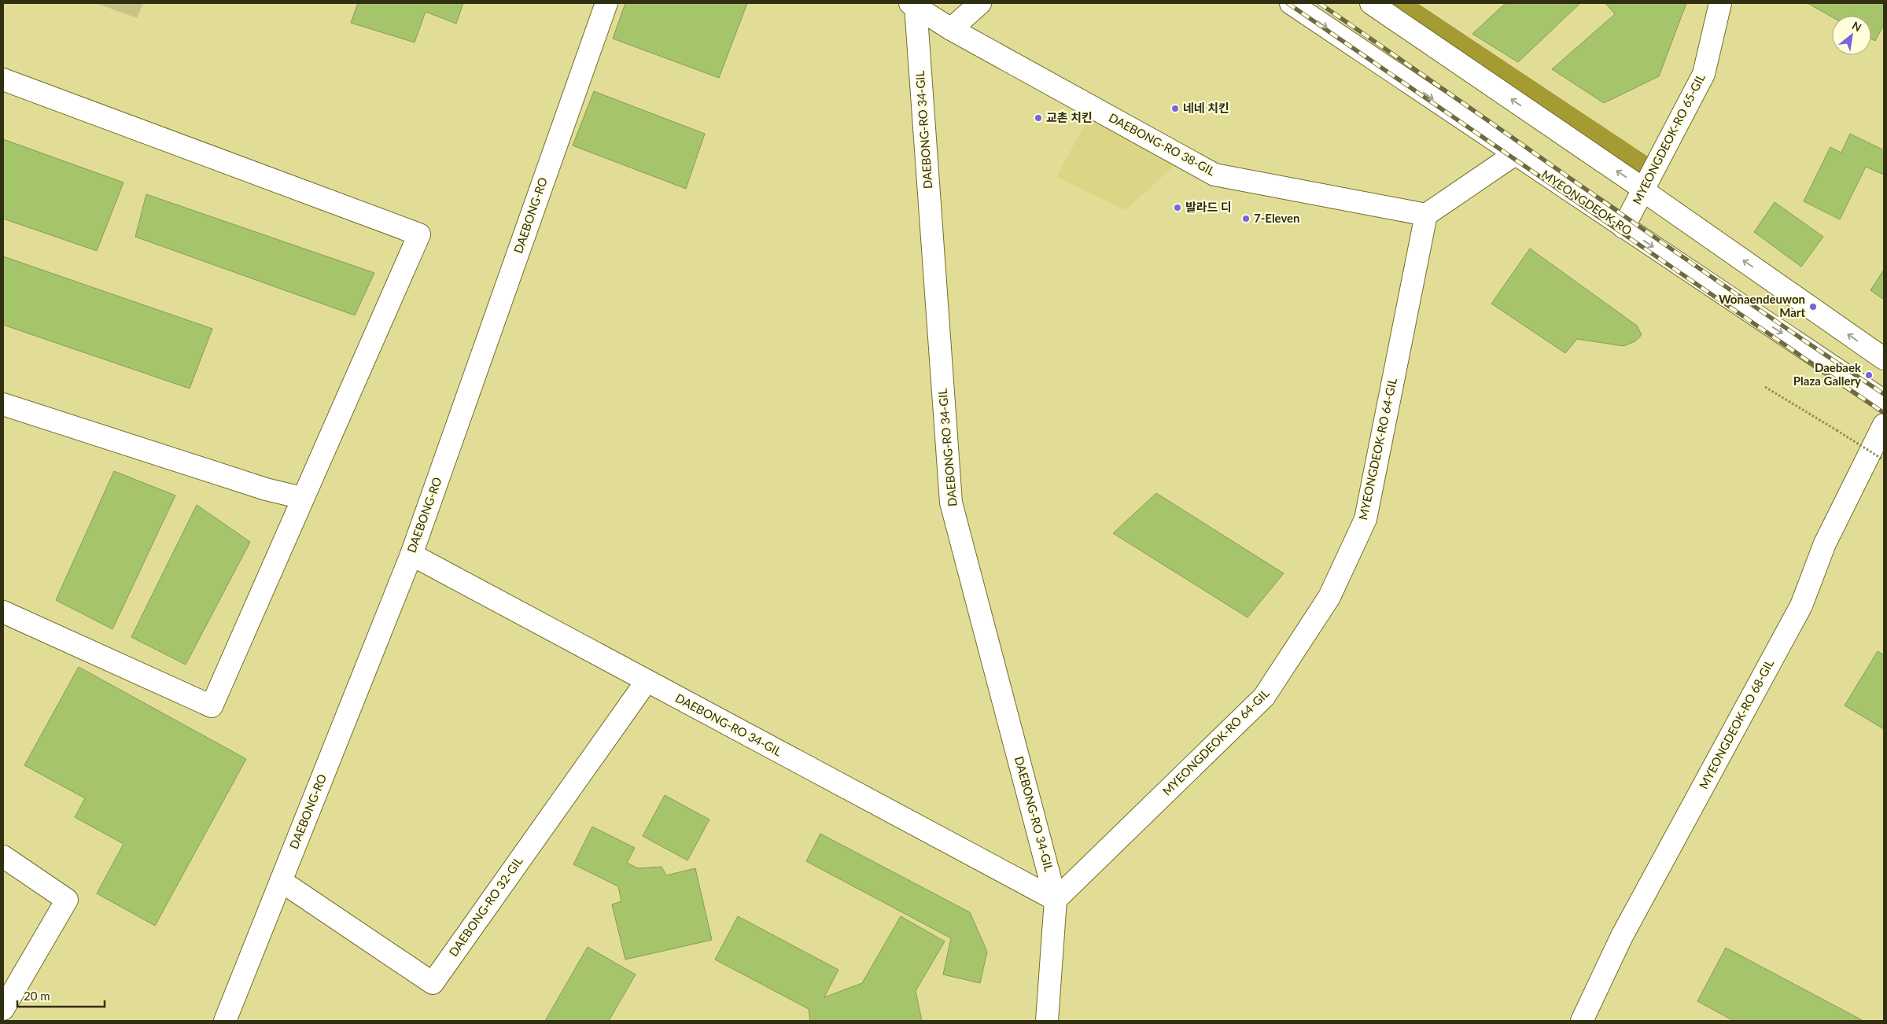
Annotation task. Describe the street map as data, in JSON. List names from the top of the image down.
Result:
{
  "streets": {
    "street": [
      "DAEBONG-RO 34-GIL",
      "MYEONGDEOK-RO 65-GIL",
      "DAEBONG-RO 38-GIL",
      "MYEONGDEOK-RO",
      "DAEBONG-RO",
      "MYEONGDEOK-RO 64-GIL",
      "MYEONGDEOK-RO 68-GIL",
      "DAEBONG-RO 32-GIL"
    ]
  },
  "crossings": [
    ["DAEBONG-RO 34-GIL", "DAEBONG-RO 38-GIL"],
    ["DAEBONG-RO 34-GIL", "DAEBONG-RO"],
    ["DAEBONG-RO 34-GIL", "MYEONGDEOK-RO 64-GIL"],
    ["DAEBONG-RO 34-GIL", "DAEBONG-RO 32-GIL"],
    ["MYEONGDEOK-RO 65-GIL", "MYEONGDEOK-RO"],
    ["DAEBONG-RO 38-GIL", "MYEONGDEOK-RO 64-GIL"],
    ["DAEBONG-RO", "DAEBONG-RO 32-GIL"]
  ],
  "places": [
    "네네 치킨",
    "교촌 치킨",
    "발라드 디",
    "7-Eleven",
    "Wonaendeuwon Mart",
    "Daebaek Plaza Gallery"
  ],
  "scale_bar": "20 m",
  "north": "top right"
}
